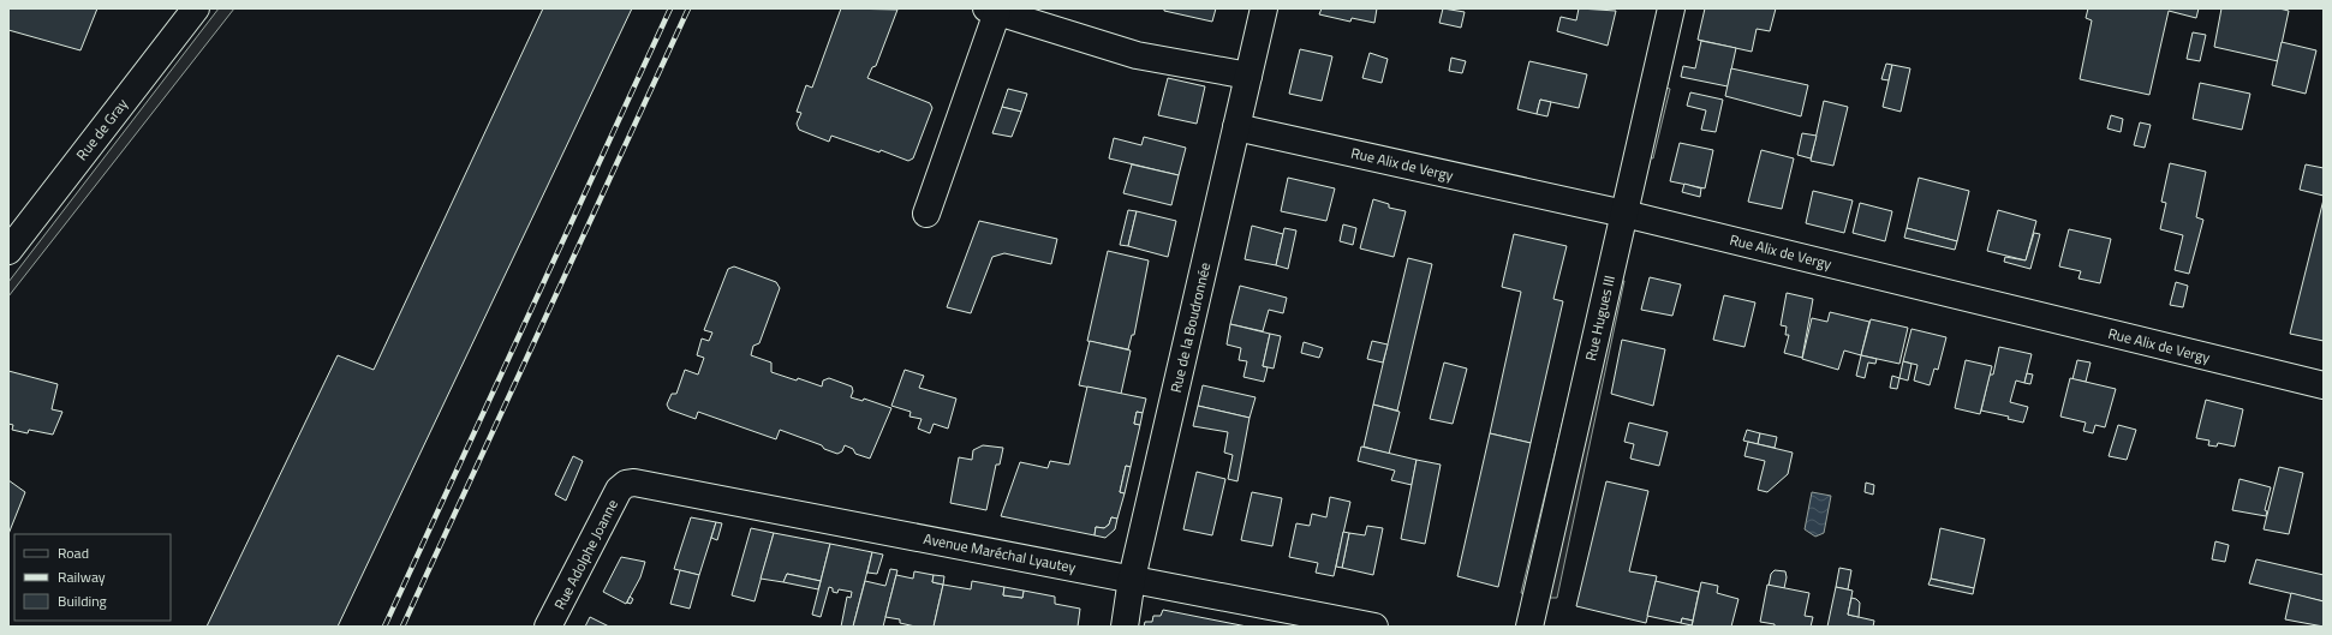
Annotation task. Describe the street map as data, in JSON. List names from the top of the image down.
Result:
{
  "streets": {
    "street": [
      "Rue de Gray",
      "Rue Alix de Vergy",
      "Rue Hugues III",
      "Rue de la Boudronnée",
      "Avenue Maréchal Lyautey",
      "Rue Adolphe Joanne"
    ]
  },
  "crossings": [
    ["Rue Alix de Vergy", "Rue Hugues III"],
    ["Rue Alix de Vergy", "Rue de la Boudronnée"],
    ["Rue de la Boudronnée", "Avenue Maréchal Lyautey"],
    ["Avenue Maréchal Lyautey", "Rue Adolphe Joanne"]
  ],
  "legend": ["Road", "Railway", "Building"]
}
